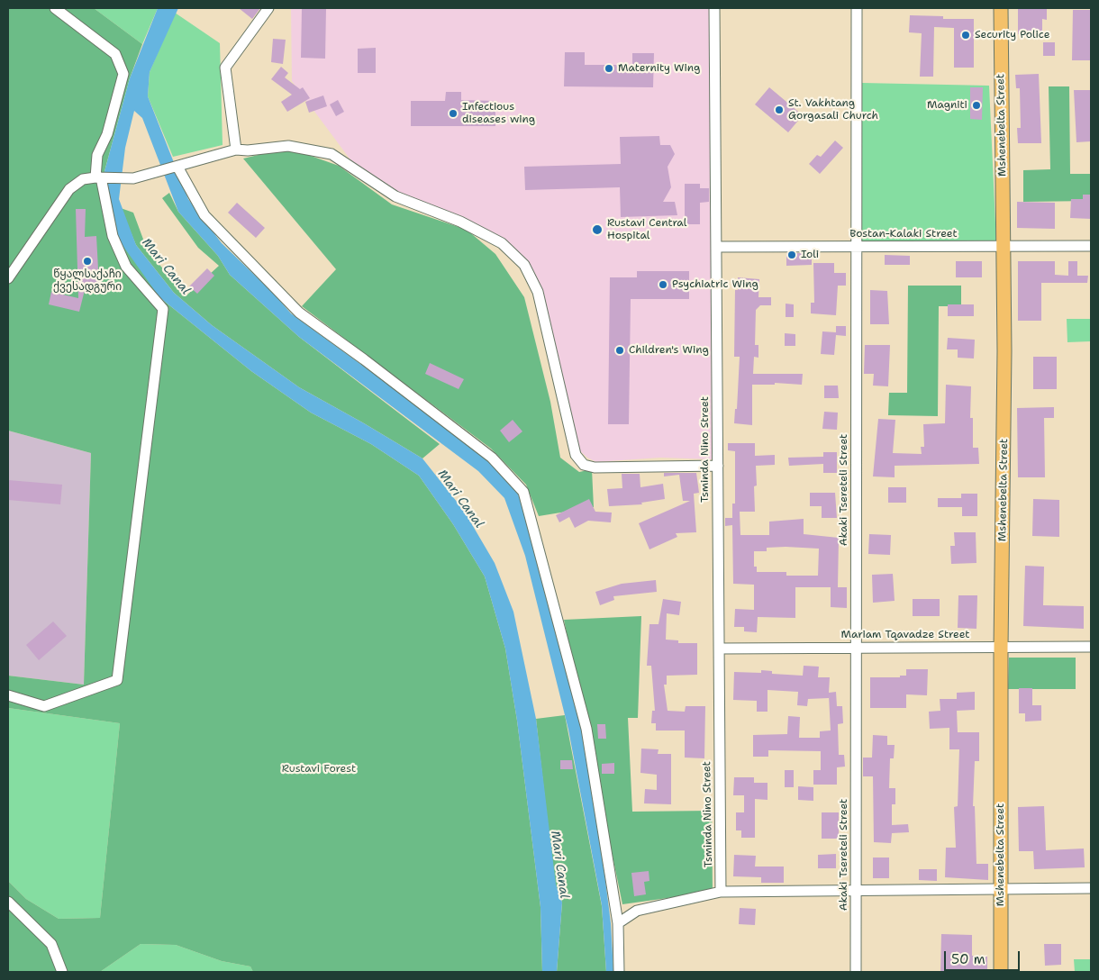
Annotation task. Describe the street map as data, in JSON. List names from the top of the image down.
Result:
{
  "streets": {
    "main road": ["Mshenebelta Street"],
    "street": [
      "Bostan-Kalaki Street",
      "Tsminda Nino Street",
      "Akaki Tsereteli Street",
      "Mariam Tqavadze Street"
    ]
  },
  "crossings": [
    ["Mshenebelta Street", "Bostan-Kalaki Street"],
    ["Mshenebelta Street", "Mariam Tqavadze Street"],
    ["Bostan-Kalaki Street", "Tsminda Nino Street"],
    ["Bostan-Kalaki Street", "Akaki Tsereteli Street"],
    ["Tsminda Nino Street", "Mariam Tqavadze Street"],
    ["Akaki Tsereteli Street", "Mariam Tqavadze Street"]
  ],
  "water": ["Mari Canal"],
  "parks": ["Rustavi Forest"],
  "places": [
    "Security Police",
    "Maternity Wing",
    "Magniti",
    "St. Vakhtang Gorgasali Church",
    "Infectious diseases wing",
    "Rustavi Central Hospital",
    "Ioli",
    "წყალსაქაჩი ქვესადგური",
    "Psychiatric Wing",
    "Children's Wing"
  ],
  "scale_bar": "50 m"
}
